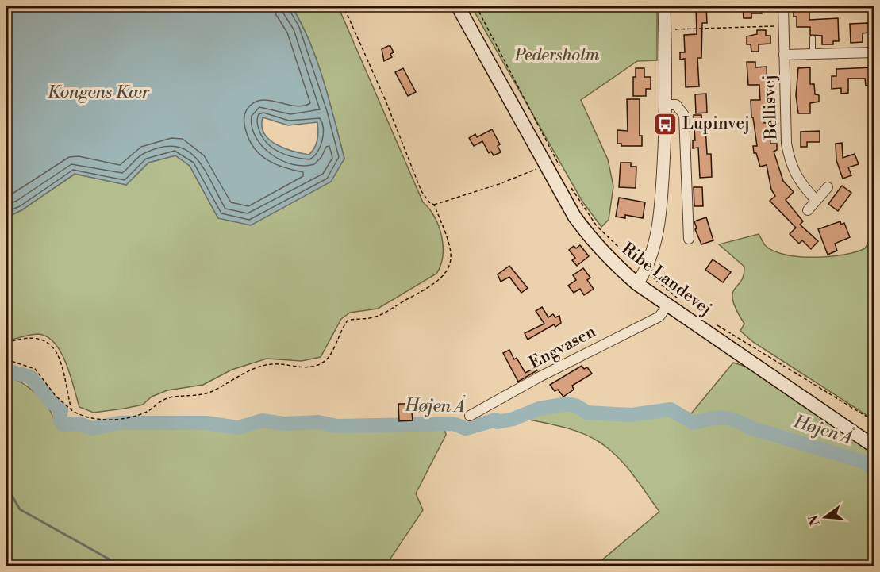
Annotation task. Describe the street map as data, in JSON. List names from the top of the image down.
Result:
{
  "streets": {
    "main road": ["Ribe Landevej"],
    "street": ["Bellisvej", "Engvasen"]
  },
  "crossings": [
    ["Ribe Landevej", "Engvasen"]
  ],
  "water": ["Kongens Kær", "Højen Å"],
  "parks": ["Pedersholm"],
  "places": {
    "bus stop": ["Lupinvej"]
  },
  "north": "left"
}
